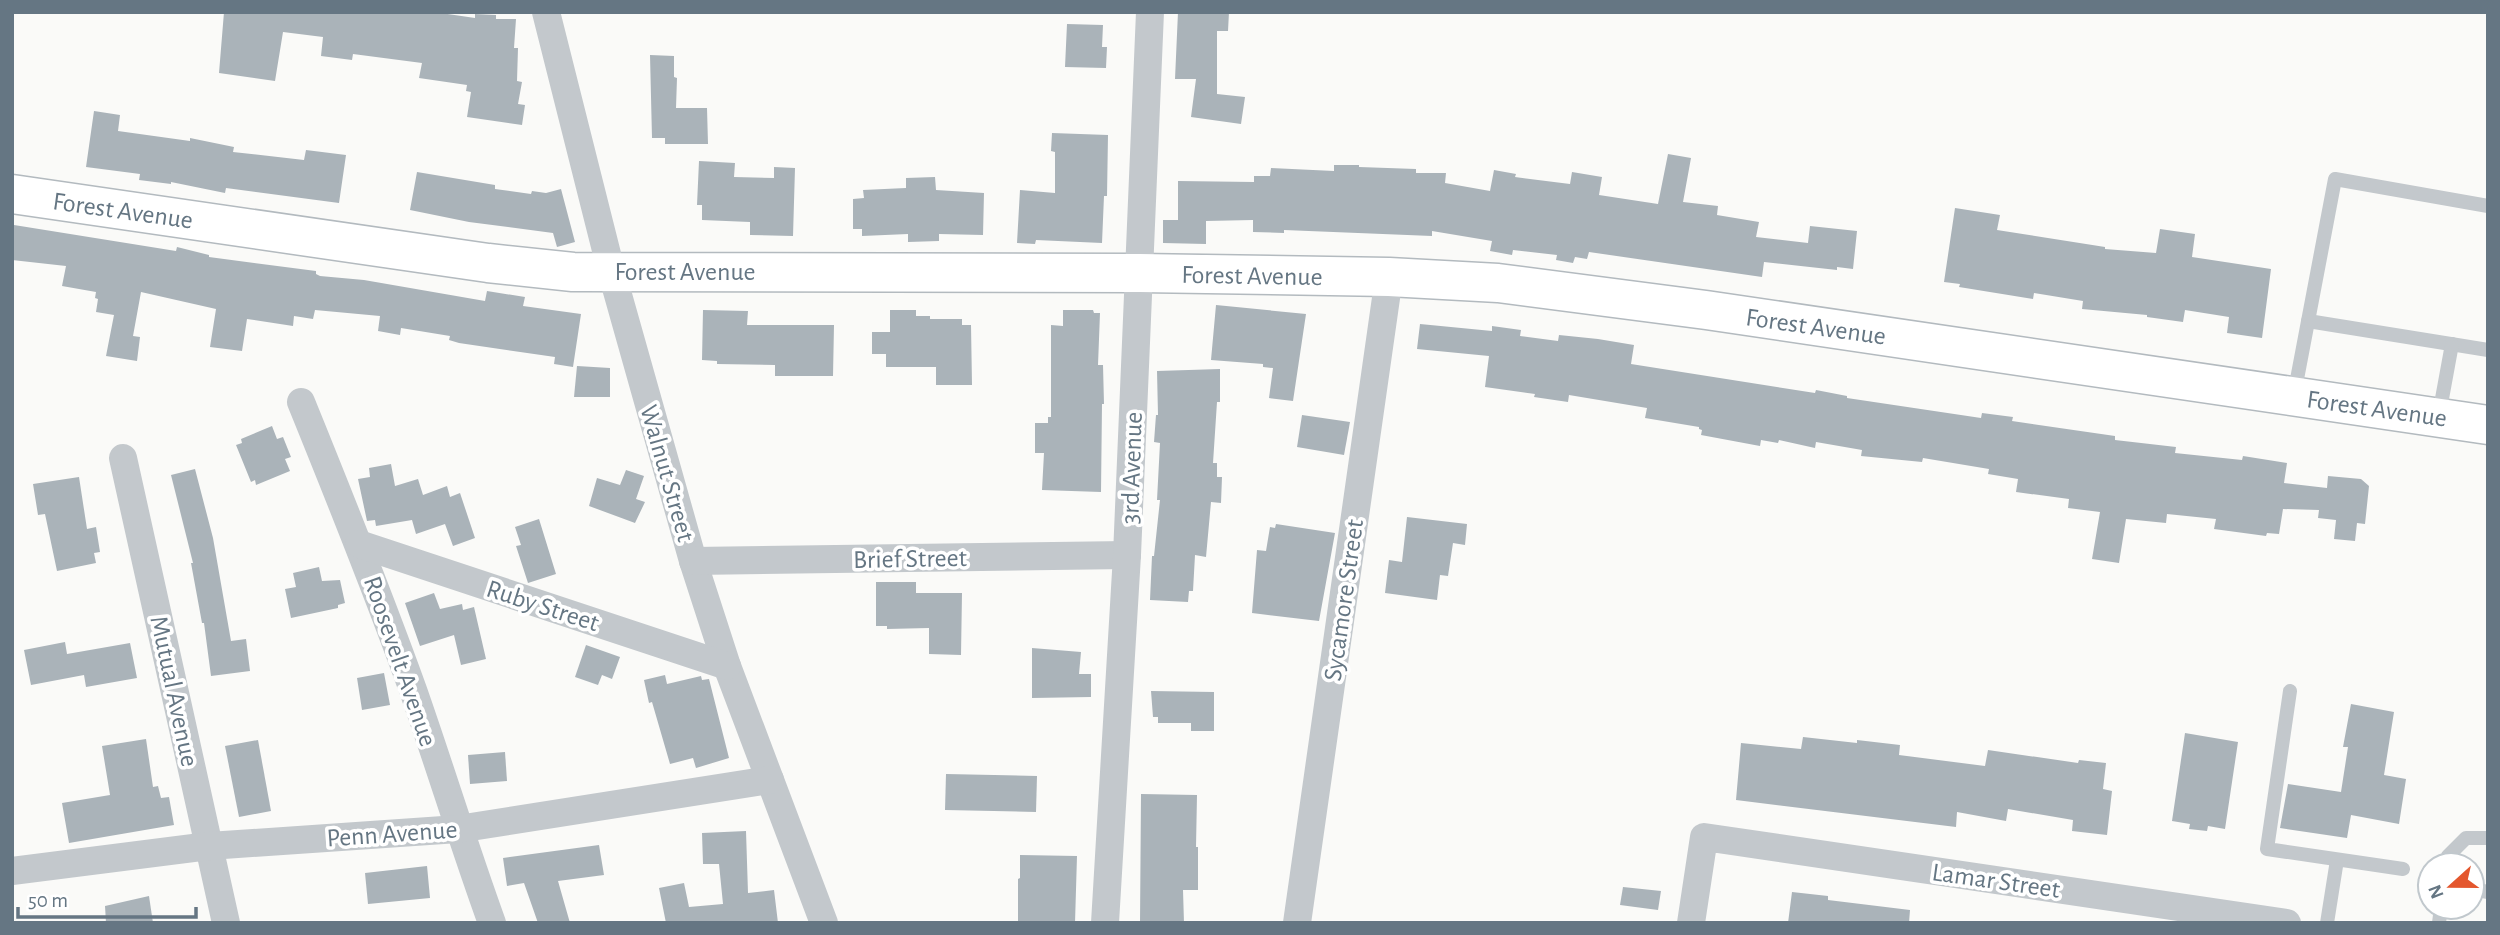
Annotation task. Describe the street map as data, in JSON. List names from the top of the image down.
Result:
{
  "streets": {
    "street": [
      "Forest Avenue",
      "3rd Avenue",
      "Walnut Street",
      "Brief Street",
      "Sycamore Street",
      "Ruby Street",
      "Roosevelt Avenue",
      "Mutual Avenue",
      "Penn Avenue",
      "Lamar Street"
    ]
  },
  "crossings": [
    ["Forest Avenue", "3rd Avenue"],
    ["Forest Avenue", "Walnut Street"],
    ["Forest Avenue", "Sycamore Street"],
    ["3rd Avenue", "Brief Street"],
    ["Walnut Street", "Brief Street"],
    ["Walnut Street", "Ruby Street"],
    ["Walnut Street", "Penn Avenue"],
    ["Ruby Street", "Roosevelt Avenue"],
    ["Roosevelt Avenue", "Penn Avenue"],
    ["Mutual Avenue", "Penn Avenue"]
  ],
  "scale_bar": "50 m",
  "north": "left"
}
